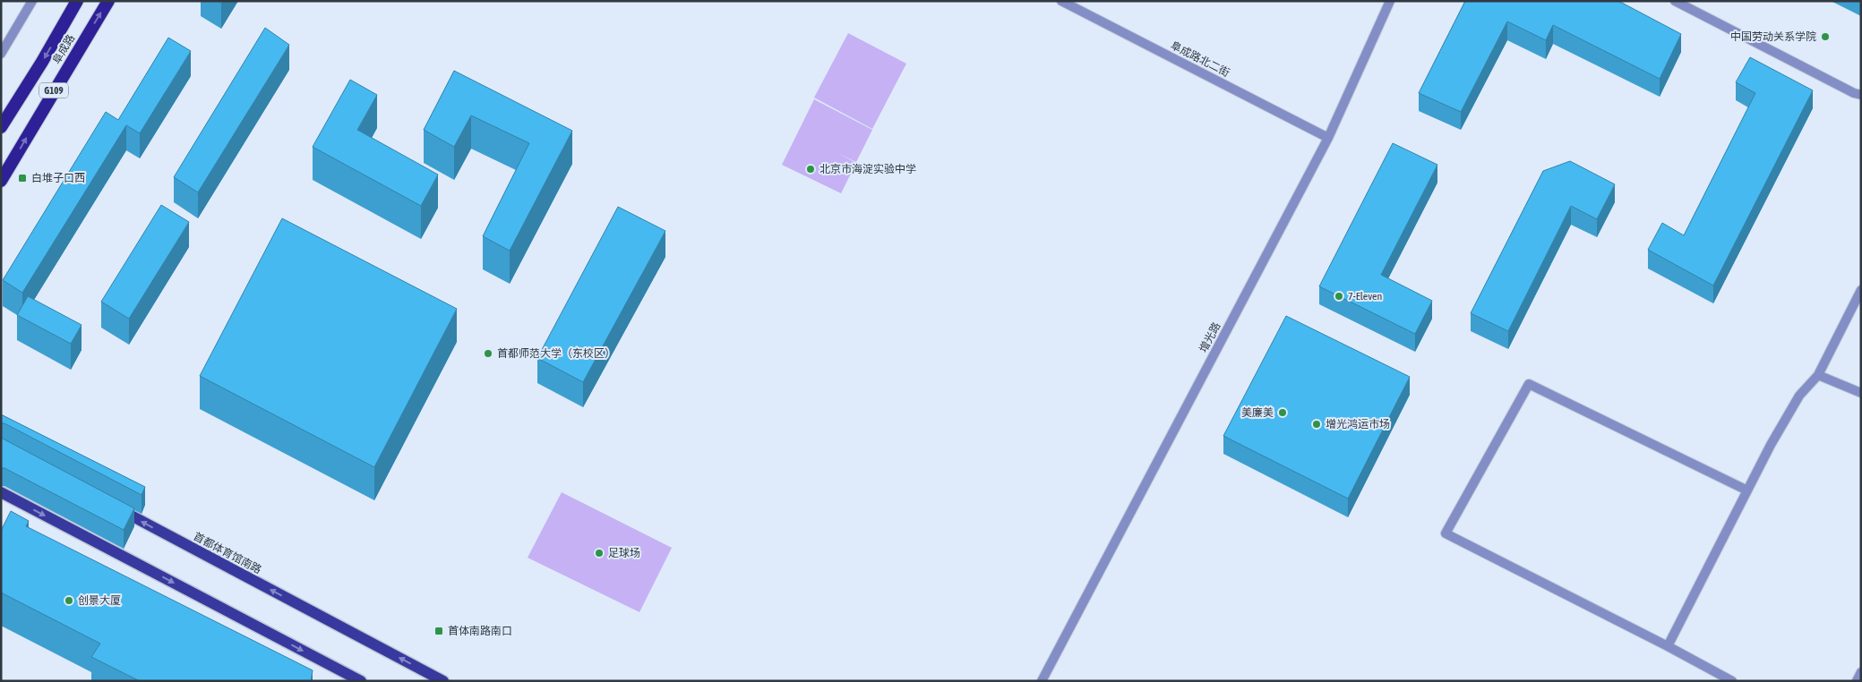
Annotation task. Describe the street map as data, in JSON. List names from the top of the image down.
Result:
{
  "streets": {
    "highway": ["阜成路", "G109"],
    "main road": ["首都体育馆南路"],
    "street": ["阜成路北二街", "增光路"]
  },
  "crossings": [
    ["阜成路北二街", "增光路"]
  ],
  "places": {
    "other": [
      "中国劳动关系学院",
      "北京市海淀实验中学",
      "7-Eleven",
      "首都师范大学（东校区）",
      "美廉美",
      "增光鸿运市场",
      "足球场",
      "创景大厦"
    ],
    "transit": ["白堆子口西", "首体南路南口"]
  }
}
